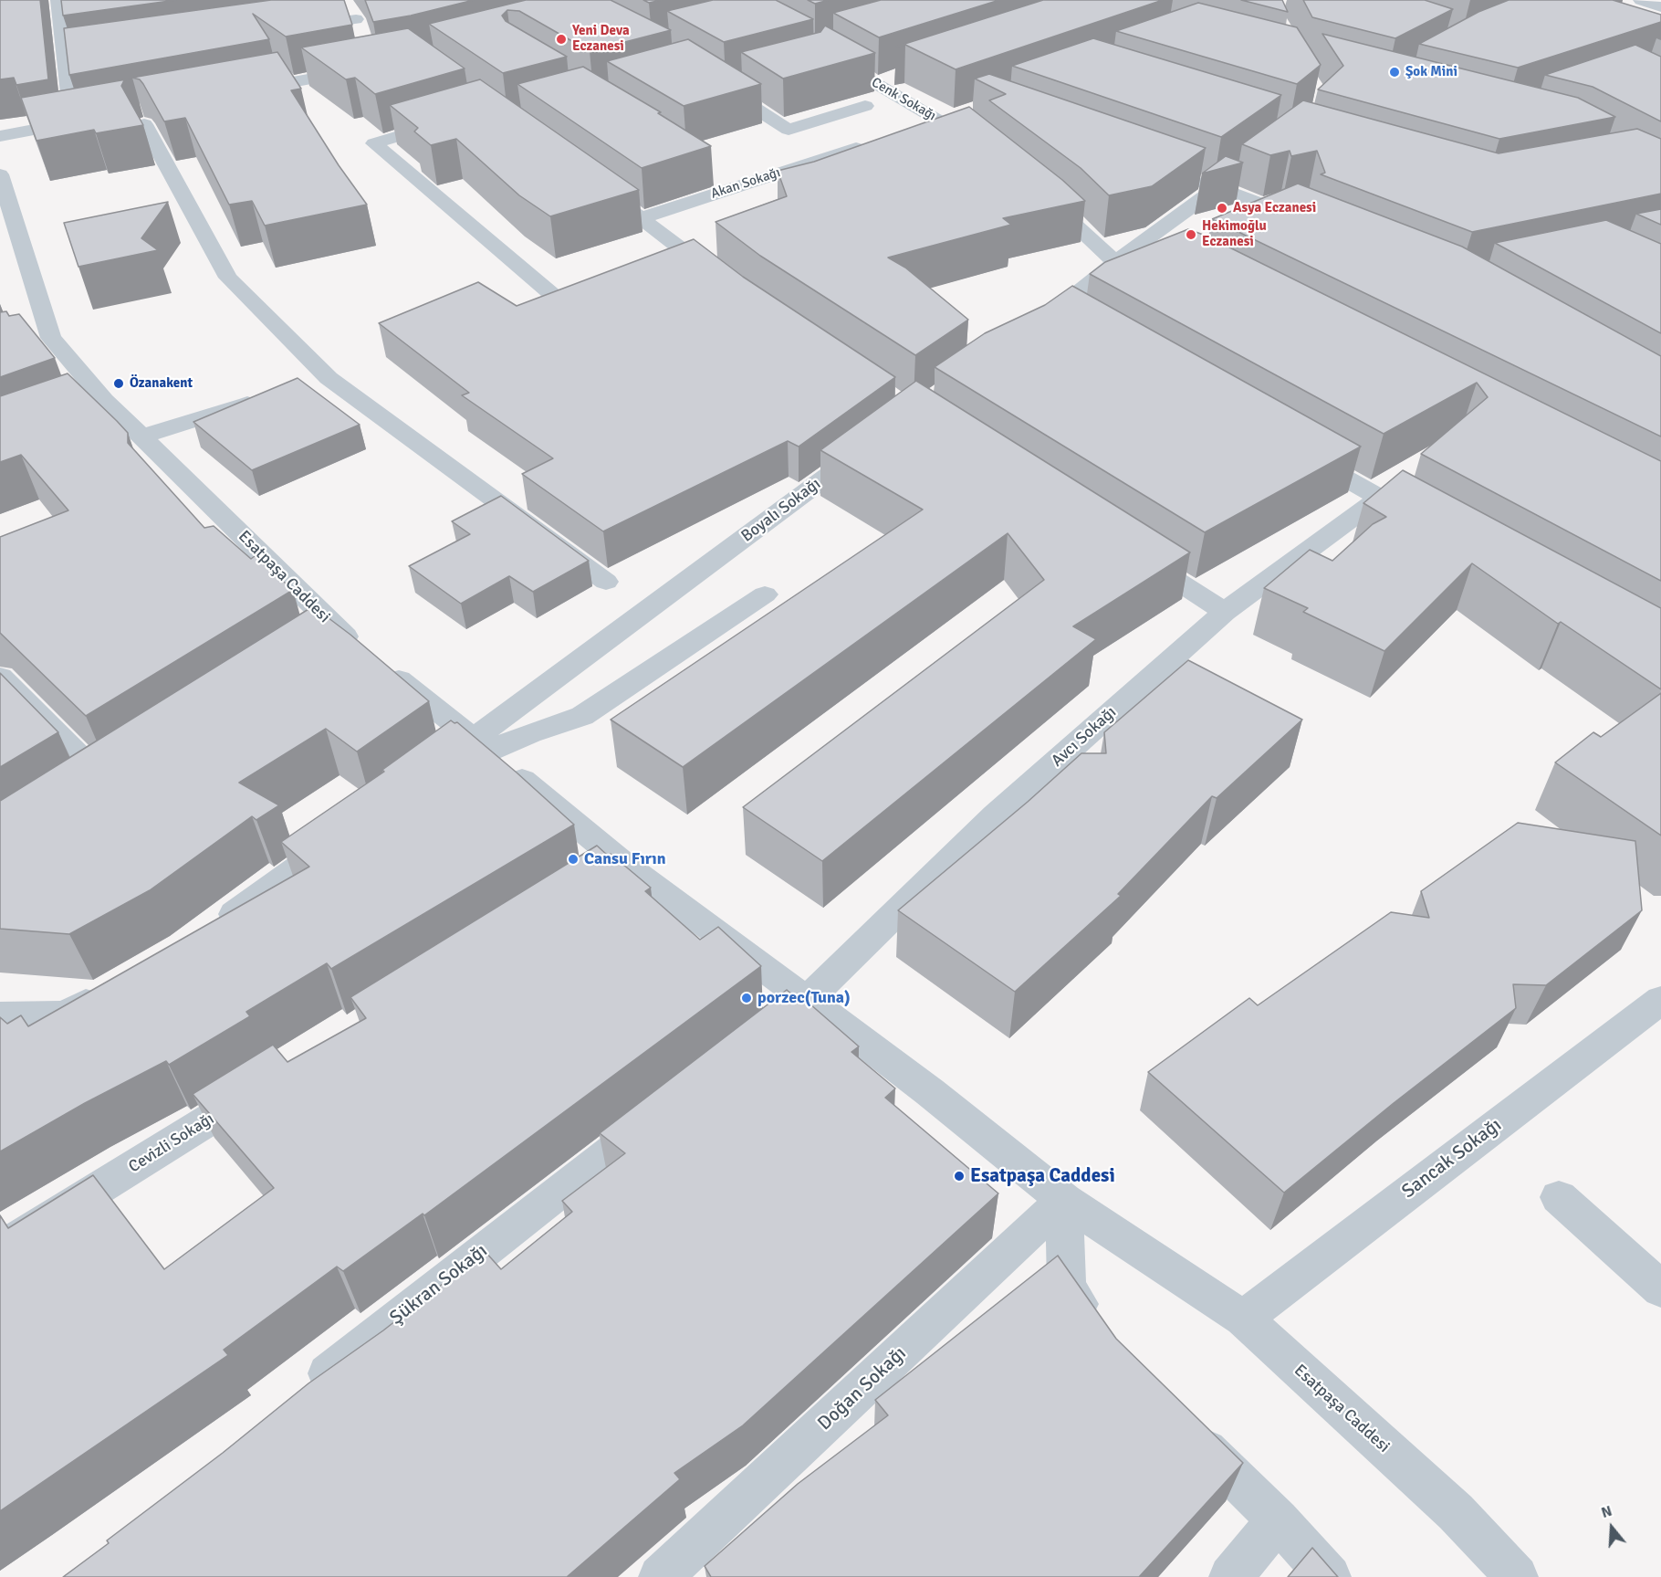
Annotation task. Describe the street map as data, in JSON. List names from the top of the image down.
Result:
{
  "streets": {
    "street": [
      "Cenk Sokağı",
      "Akan Sokağı",
      "Boyalı Sokağı",
      "Esatpaşa Caddesi",
      "Avcı Sokağı",
      "Cevizli Sokağı",
      "Sancak Sokağı",
      "Şükran Sokağı",
      "Doğan Sokağı"
    ]
  },
  "crossings": [
    ["Boyalı Sokağı", "Esatpaşa Caddesi"],
    ["Esatpaşa Caddesi", "Avcı Sokağı"],
    ["Esatpaşa Caddesi", "Sancak Sokağı"],
    ["Esatpaşa Caddesi", "Doğan Sokağı"]
  ],
  "places": [
    "Yeni Deva Eczanesi",
    "Şok Mini",
    "Asya Eczanesi",
    "Hekimoğlu Eczanesi",
    "Özanakent",
    "Cansu Fırın",
    "porzec(Tuna)",
    "Esatpaşa Caddesi"
  ],
  "north": "top"
}
